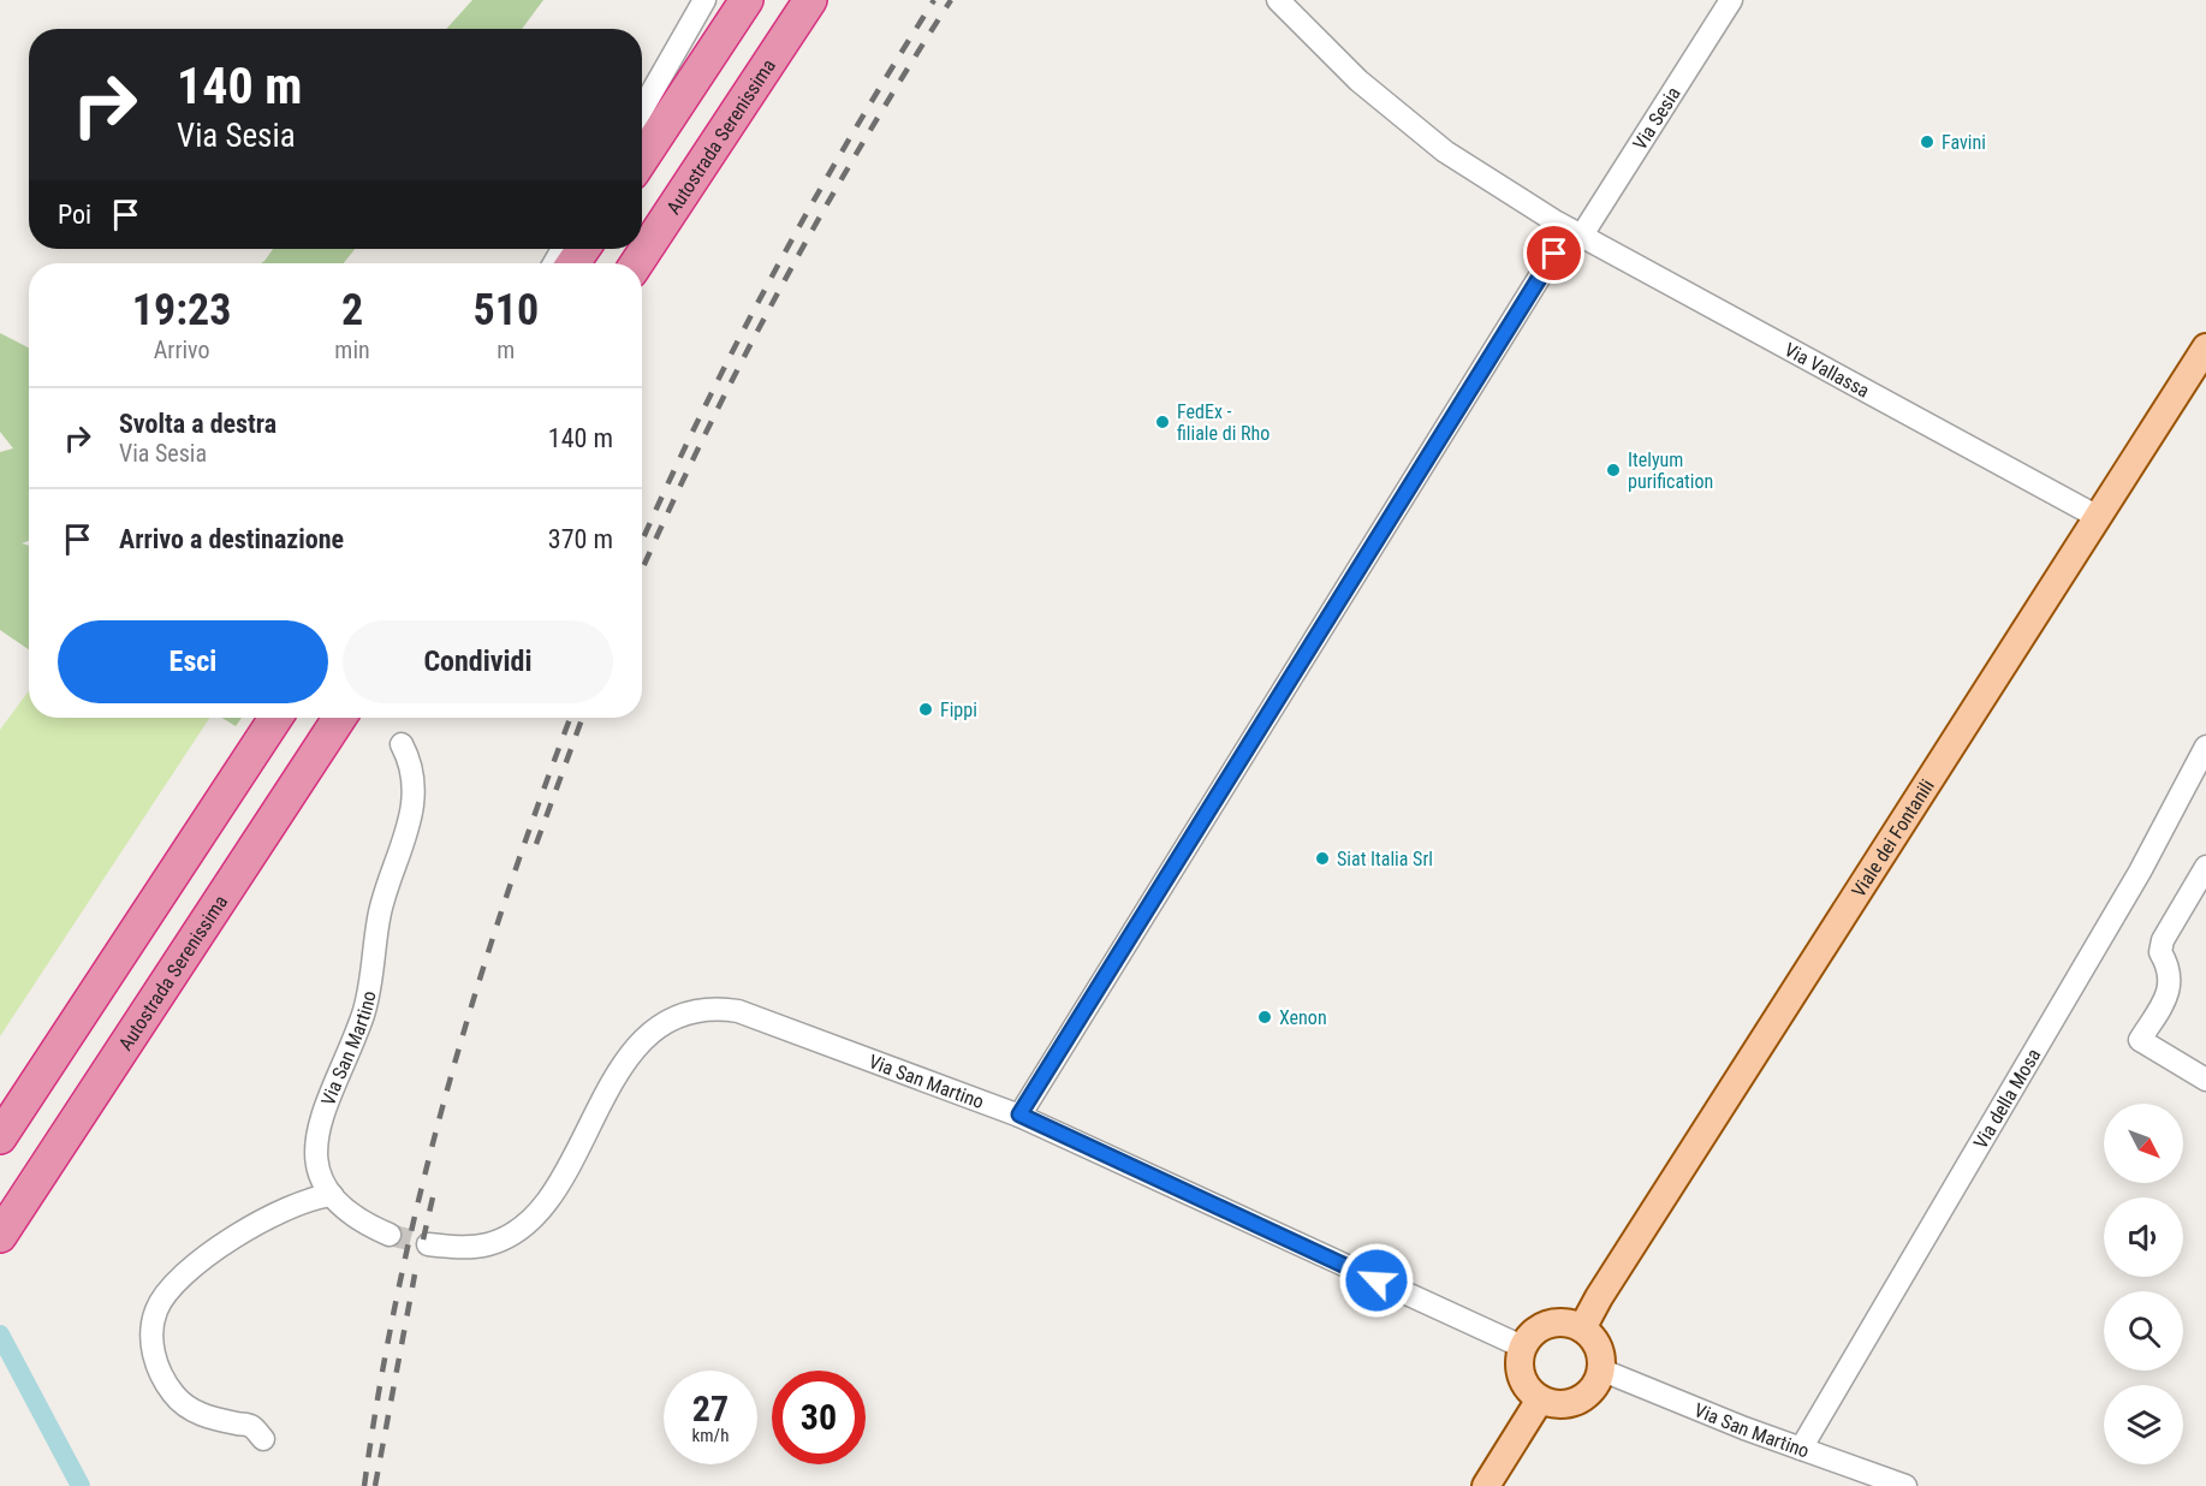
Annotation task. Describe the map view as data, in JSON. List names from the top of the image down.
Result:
{
  "streets": {
    "highway": ["Autostrada Serenissima"],
    "main road": ["Viale dei Fontanili"],
    "street": [
      "Via Sesia",
      "Via Vallassa",
      "Via San Martino",
      "Via della Mosa"
    ]
  },
  "crossings": [
    ["Via Sesia", "Via Vallassa"],
    ["Via Sesia", "Via San Martino"],
    ["Via Vallassa", "Viale dei Fontanili"],
    ["Viale dei Fontanili", "Via San Martino"],
    ["Via San Martino", "Via della Mosa"]
  ],
  "places": [
    "Favini",
    "FedEx - filiale di Rho",
    "Itelyum purification",
    "Fippi",
    "Siat Italia Srl",
    "Xenon"
  ],
  "north": "bottom right",
  "page": {
    "turn": ["140 m", "Via Sesia"],
    "then": "Poi",
    "eta": [
      "19:23",
      "Arrivo",
      "2",
      "min",
      "510",
      "m"
    ],
    "list": [
      {
        "name": "Svolta a destra",
        "note": "Via Sesia",
        "value": "140 m"
      },
      {
        "name": "Arrivo a destinazione",
        "value": "370 m"
      }
    ],
    "buttons": ["Esci", "Condividi"],
    "speed": "27 km/h",
    "limit": "30"
  }
}
